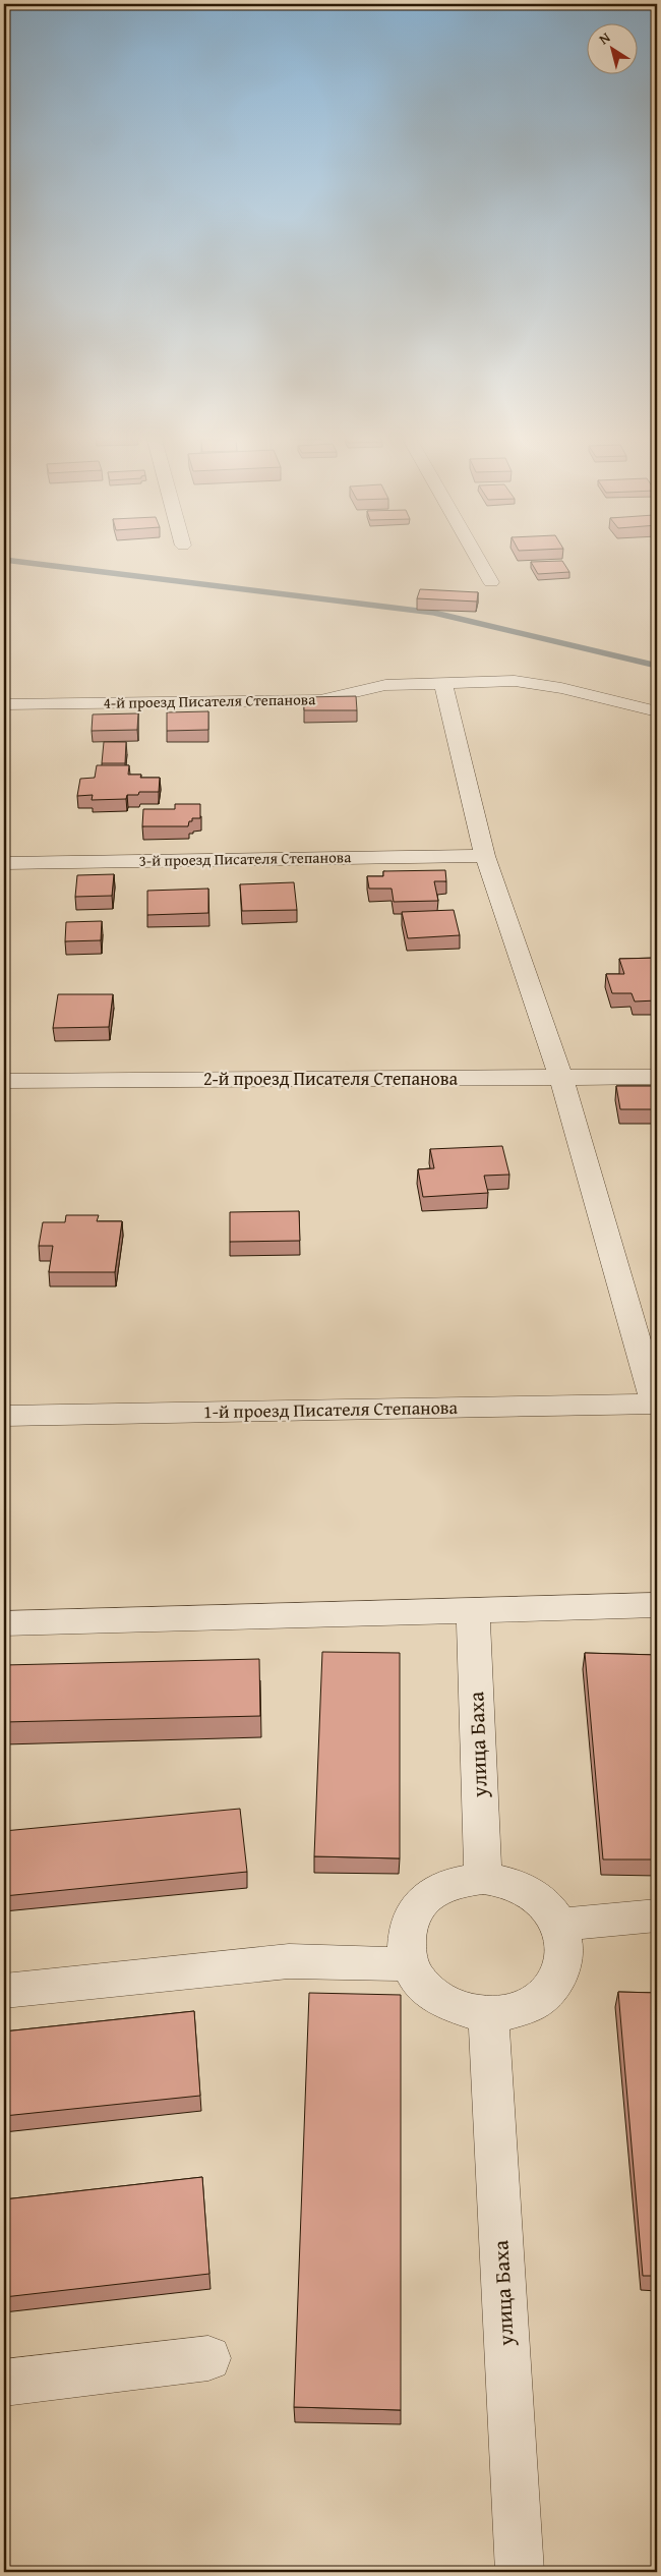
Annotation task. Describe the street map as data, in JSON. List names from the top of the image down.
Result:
{
  "streets": {
    "street": [
      "4-й проезд Писателя Степанова",
      "3-й проезд Писателя Степанова",
      "2-й проезд Писателя Степанова",
      "1-й проезд Писателя Степанова",
      "улица Баха"
    ]
  },
  "north": "top left"
}
